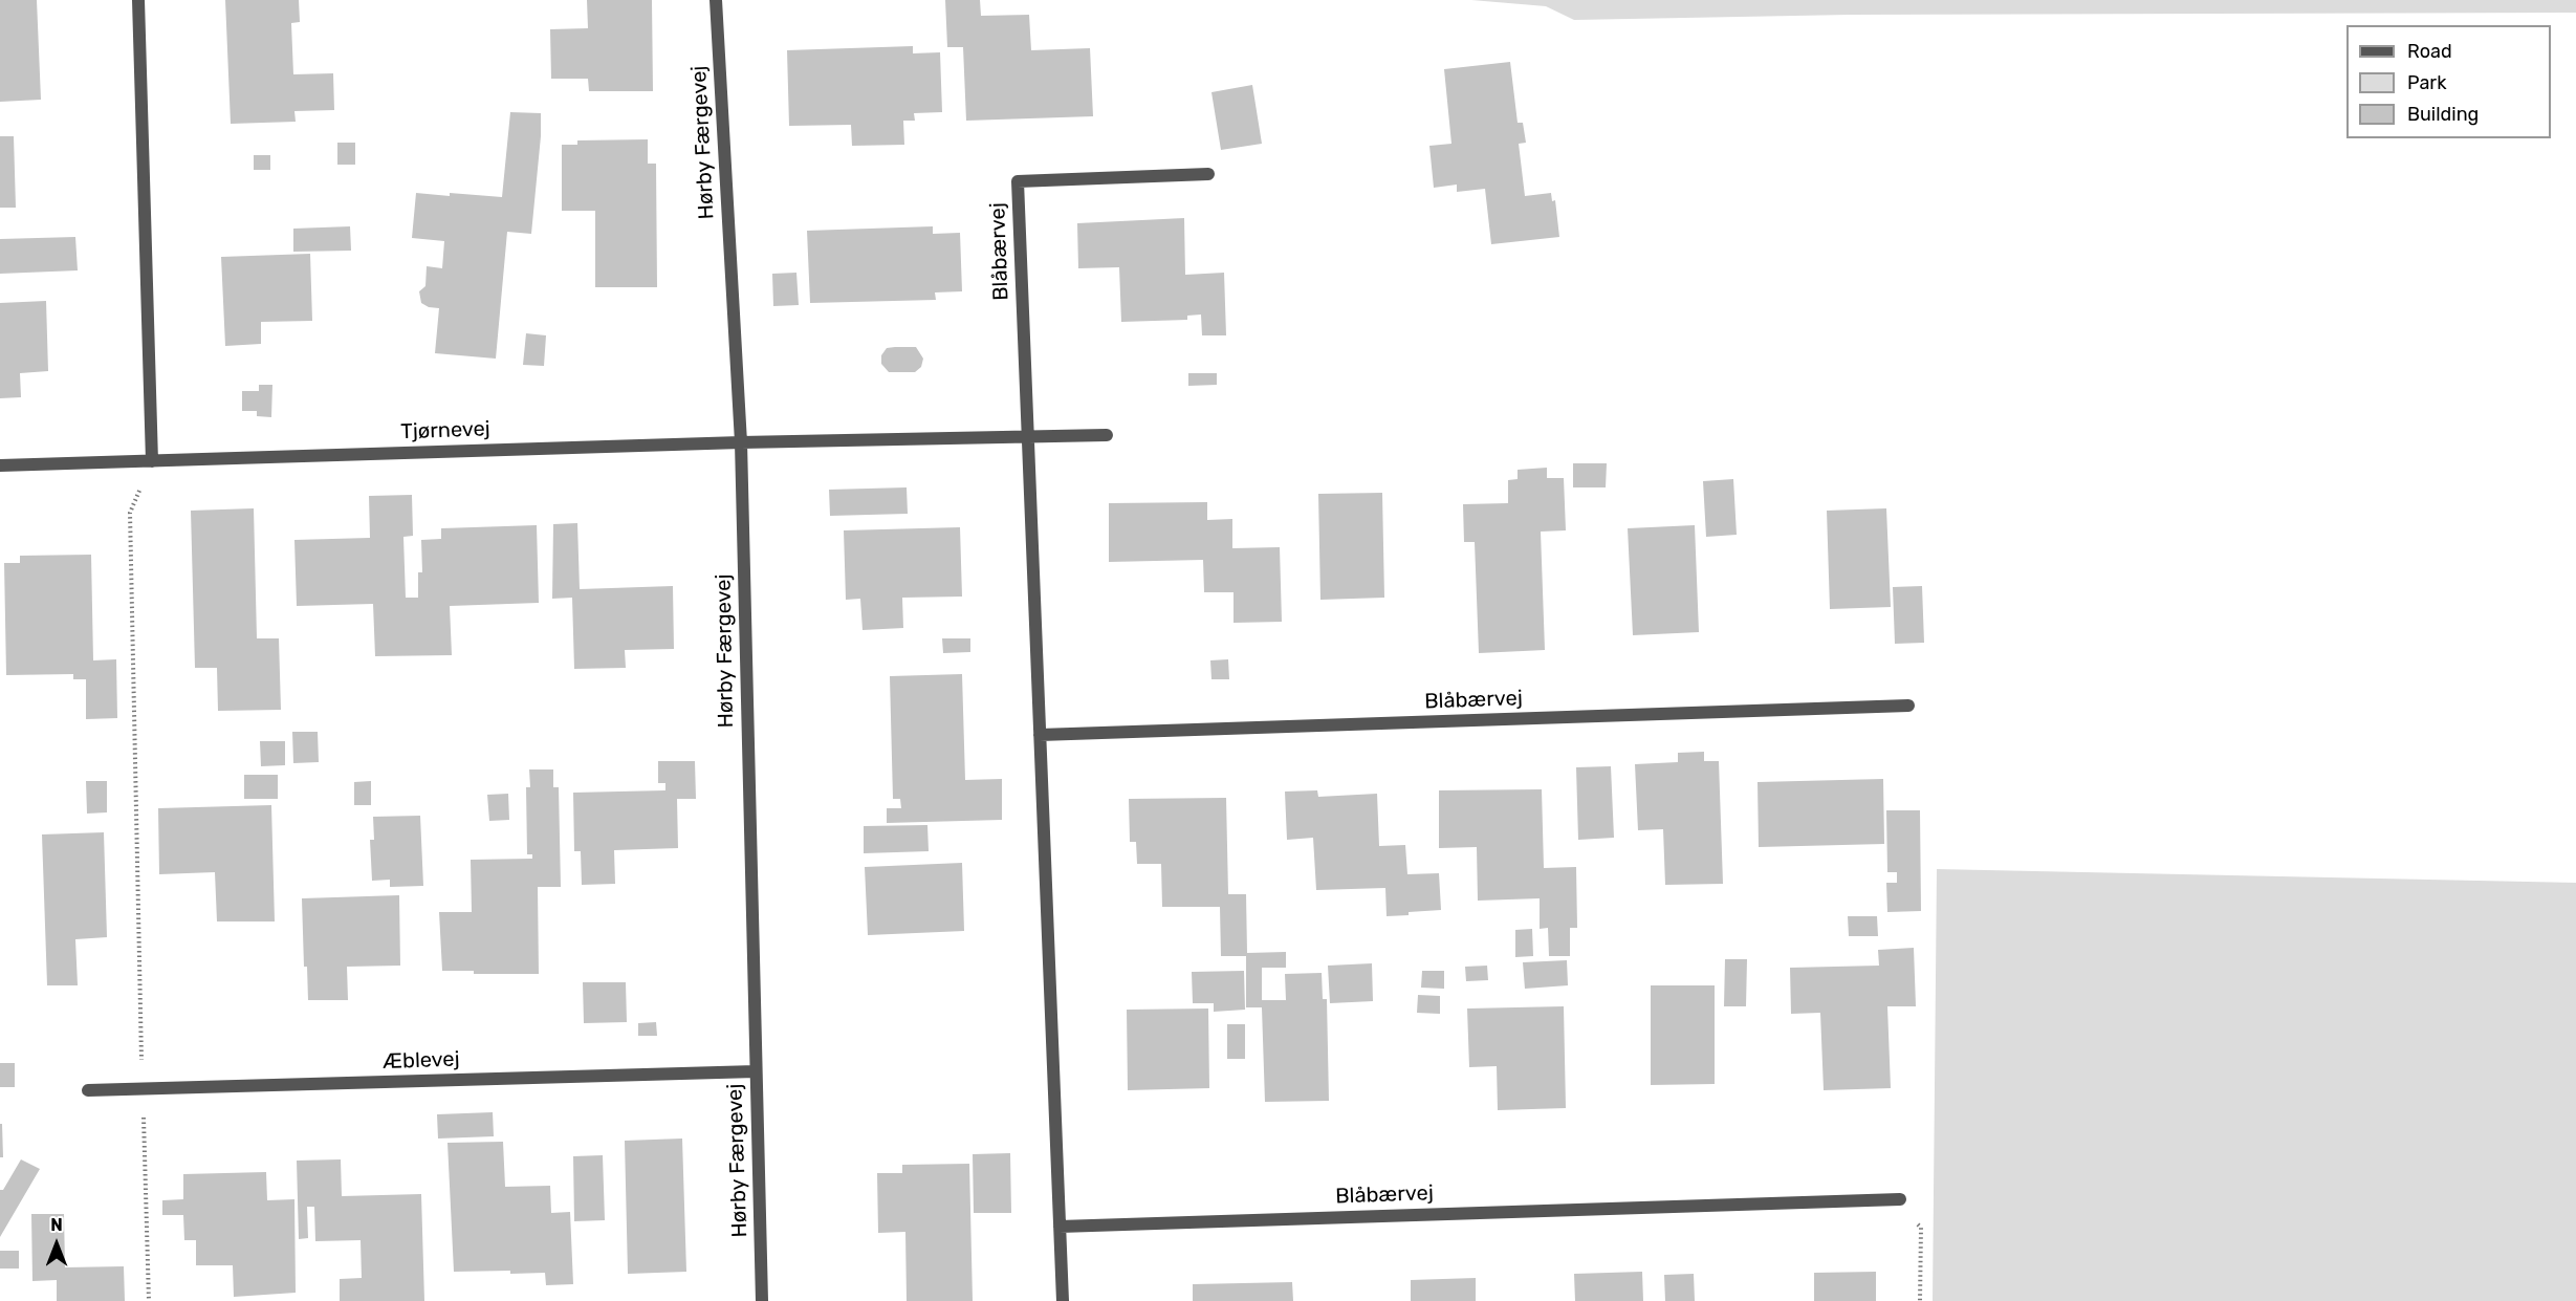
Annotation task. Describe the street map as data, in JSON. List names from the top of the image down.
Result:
{
  "streets": {
    "street": [
      "Hørby Færgevej",
      "Blåbærvej",
      "Tjørnevej",
      "Æblevej"
    ]
  },
  "crossings": [
    ["Hørby Færgevej", "Tjørnevej"],
    ["Hørby Færgevej", "Æblevej"]
  ],
  "legend": ["Road", "Park", "Building"],
  "north": "top"
}
